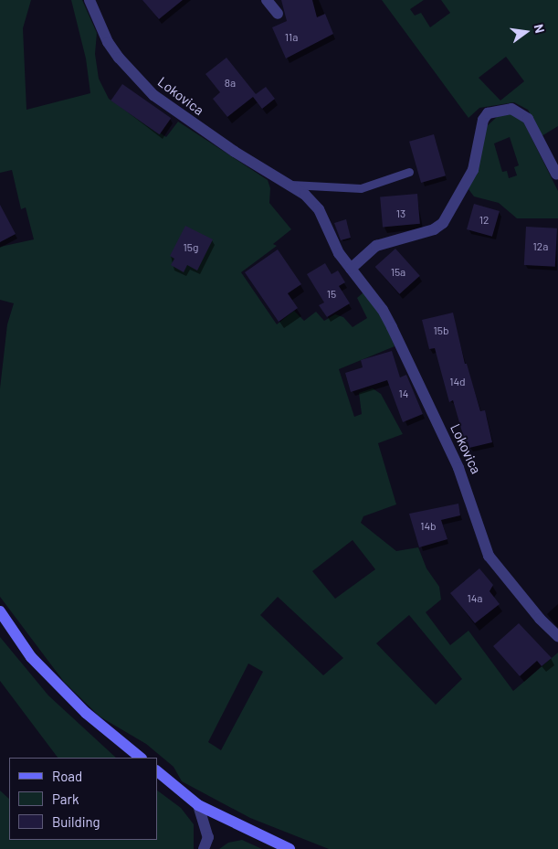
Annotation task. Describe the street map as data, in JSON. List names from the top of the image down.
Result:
{
  "streets": {
    "street": ["Lokovica"]
  },
  "house_numbers": [
    "11a",
    "8a",
    "13",
    "12",
    "12a",
    "15g",
    "15a",
    "15",
    "15b",
    "14d",
    "14",
    "14b",
    "14a"
  ],
  "legend": ["Road", "Park", "Building"],
  "north": "right"
}
